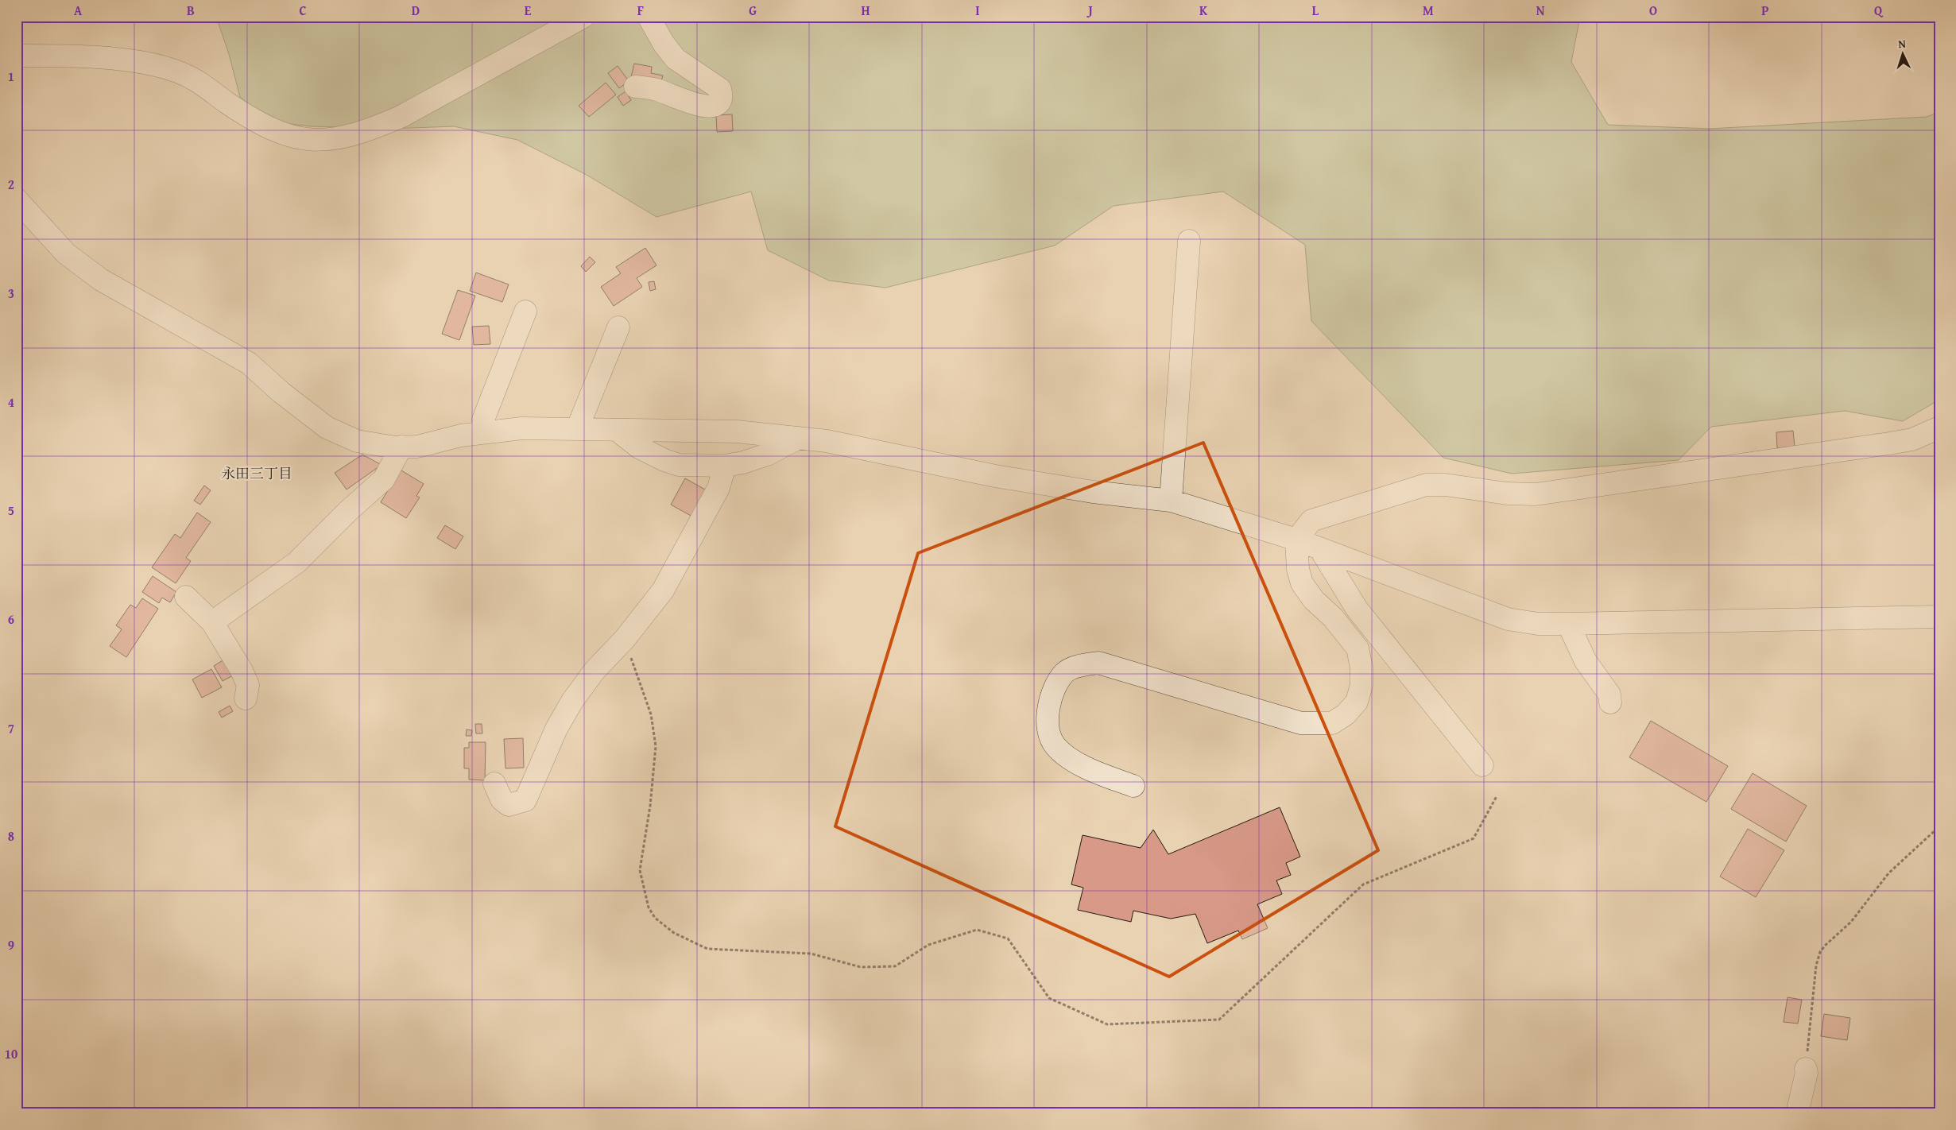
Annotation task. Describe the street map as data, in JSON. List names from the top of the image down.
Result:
{
  "districts": ["永田三丁目"],
  "north": "top",
  "grid": {
    "columns": [
      "A",
      "B",
      "C",
      "D",
      "E",
      "F",
      "G",
      "H",
      "I",
      "J",
      "K",
      "L",
      "M",
      "N",
      "O",
      "P",
      "Q"
    ],
    "rows": [
      "1",
      "2",
      "3",
      "4",
      "5",
      "6",
      "7",
      "8",
      "9",
      "10"
    ]
  }
}
